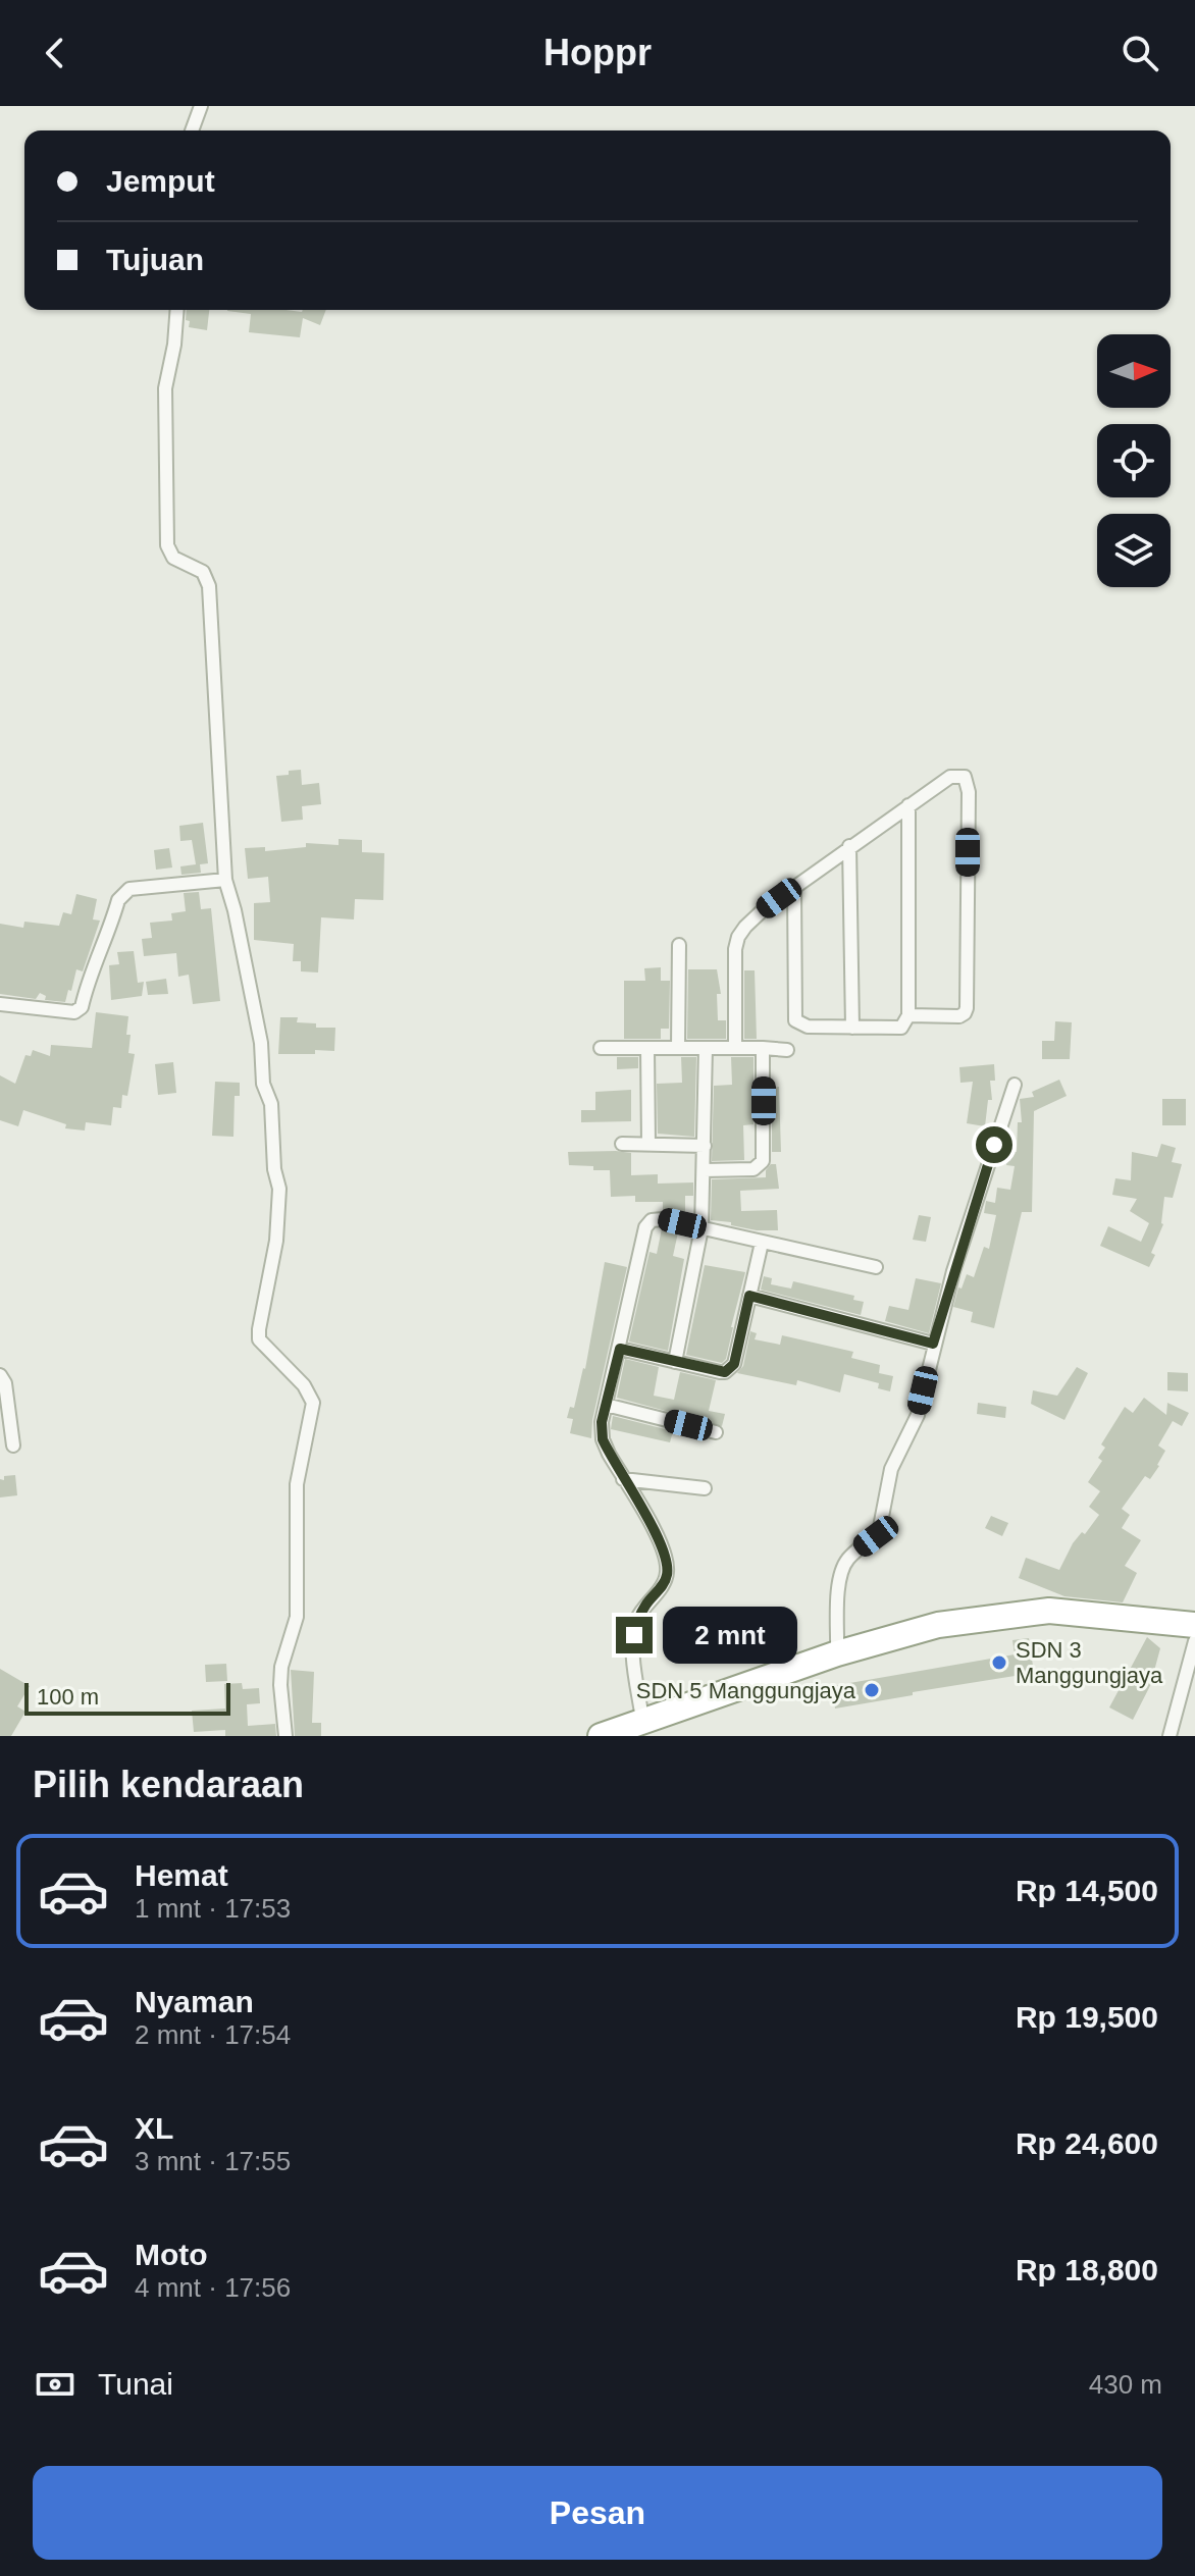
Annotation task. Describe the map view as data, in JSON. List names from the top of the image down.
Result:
{
  "places": ["SDN 3 Manggungjaya", "SDN 5 Manggungjaya"],
  "scale_bar": "100 m",
  "north": "right",
  "page": {
    "header": "Hoppr",
    "banner": ["Jemput", "Tujuan"],
    "bubble": "2 mnt",
    "scale": "100 m",
    "heading": "Pilih kendaraan",
    "list": [
      {
        "name": "Hemat",
        "note": "1 mnt · 17:53",
        "value": "Rp 14,500"
      },
      {
        "name": "Nyaman",
        "note": "2 mnt · 17:54",
        "value": "Rp 19,500"
      },
      {
        "name": "XL",
        "note": "3 mnt · 17:55",
        "value": "Rp 24,600"
      },
      {
        "name": "Moto",
        "note": "4 mnt · 17:56",
        "value": "Rp 18,800"
      }
    ],
    "pay": ["Tunai", "430 m"],
    "buttons": "Pesan"
  }
}
